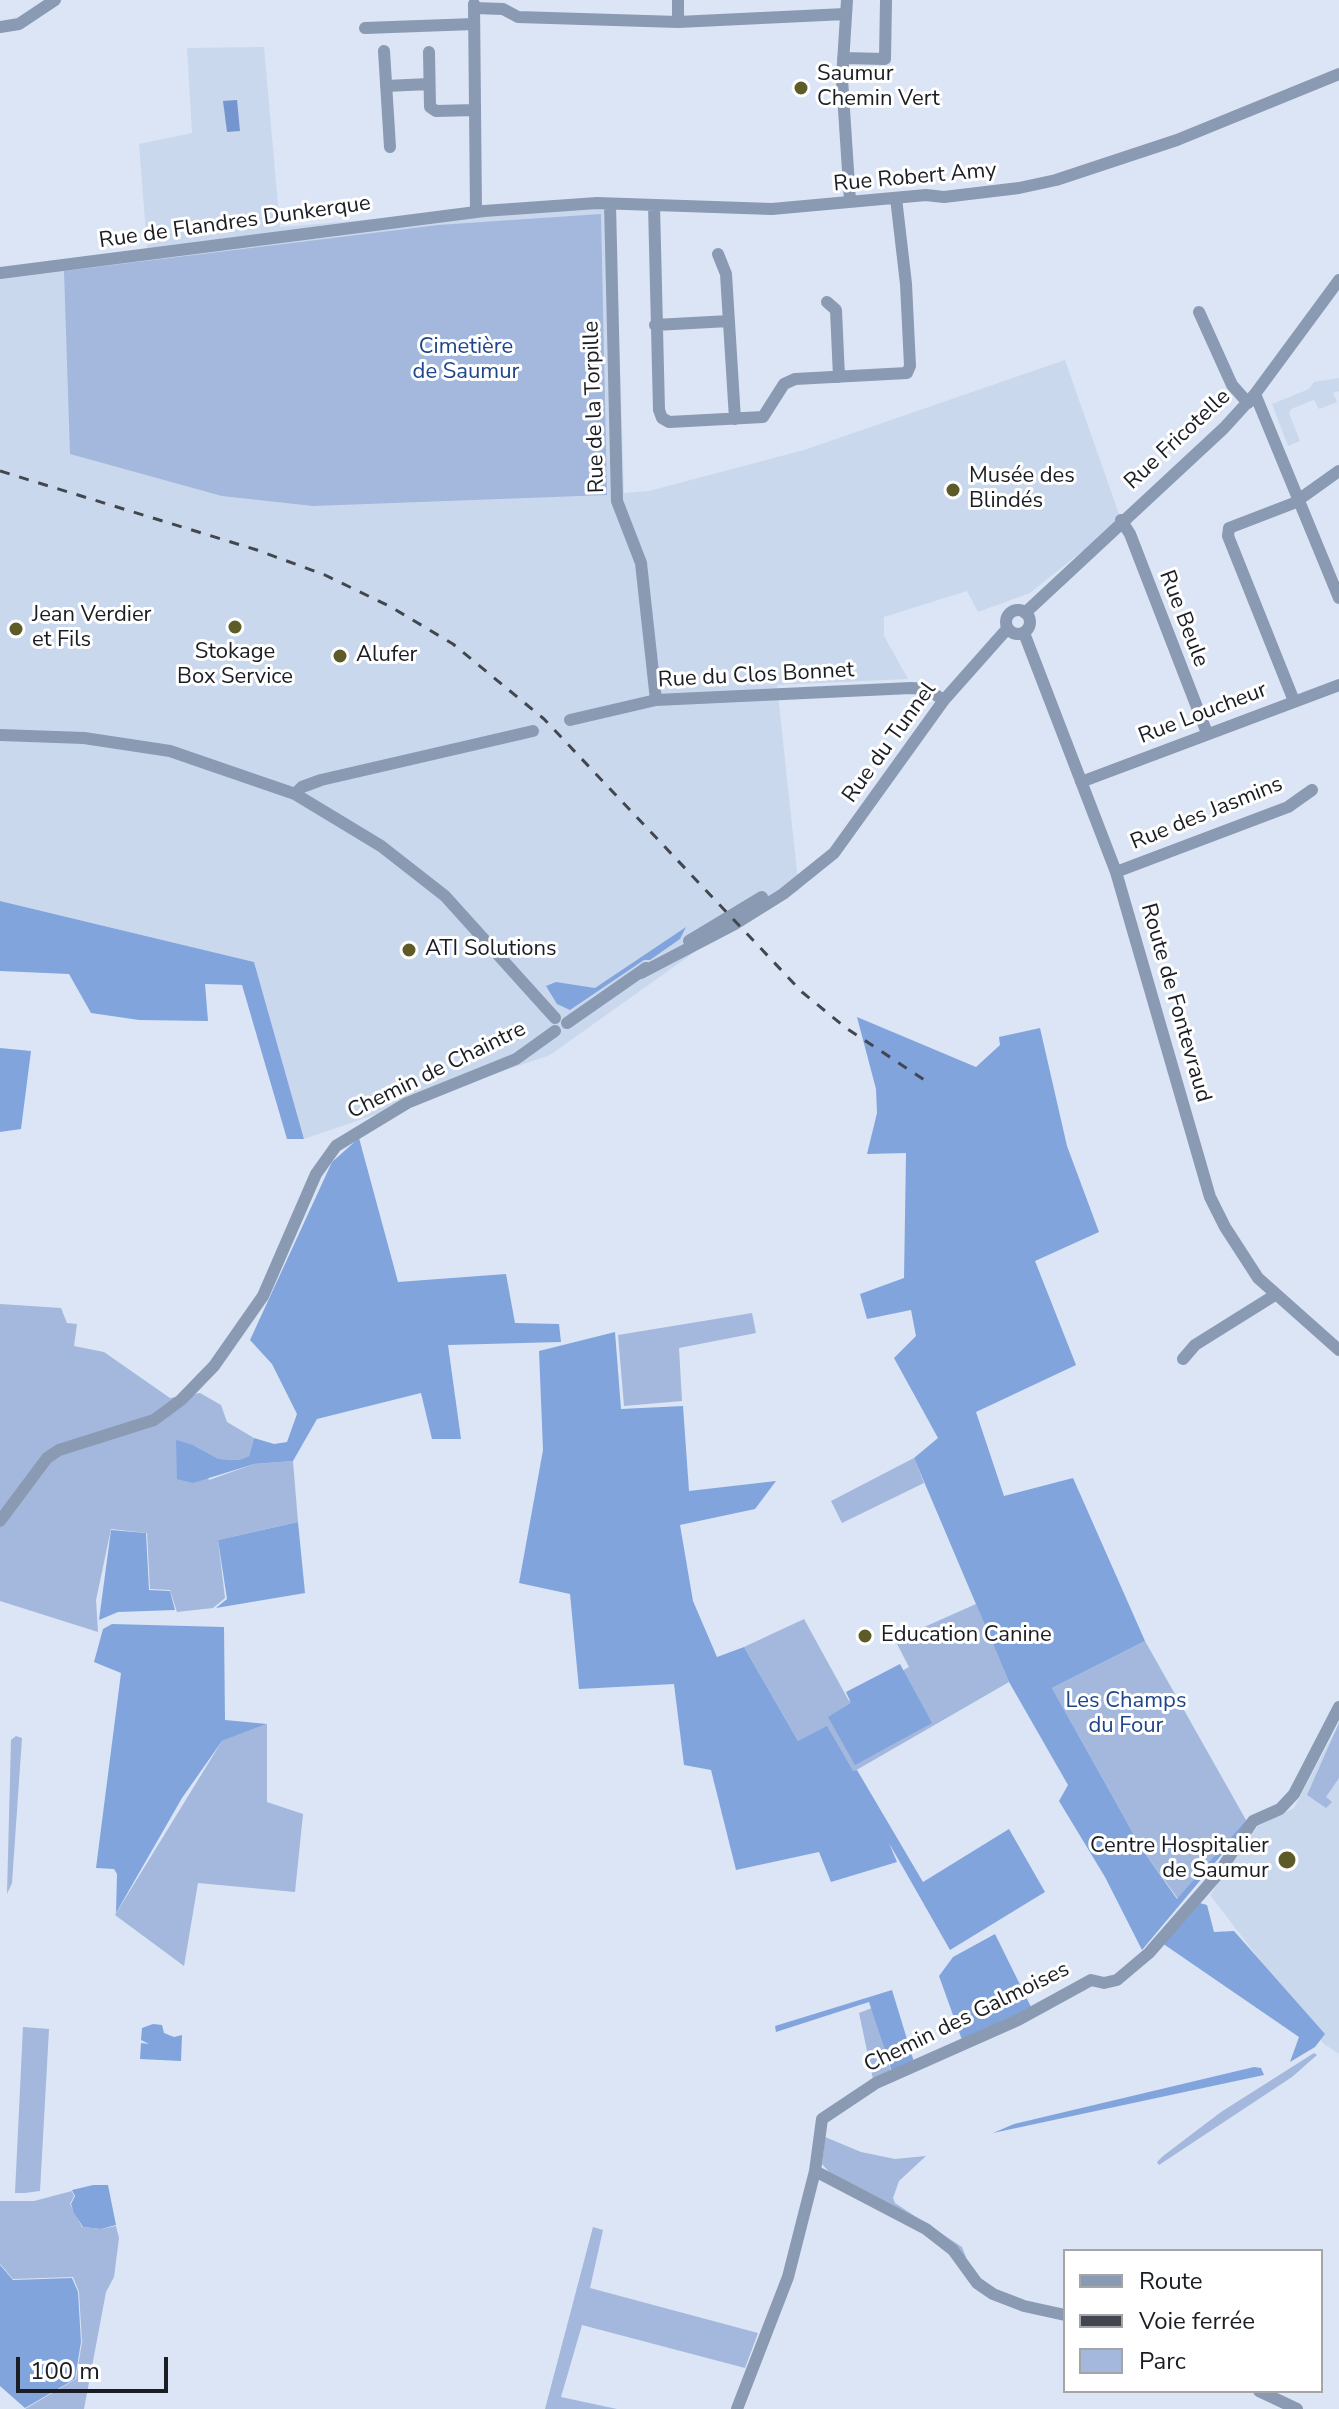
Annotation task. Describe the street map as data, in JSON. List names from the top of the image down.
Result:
{
  "streets": {
    "street": [
      "Rue Robert Amy",
      "Rue de Flandres Dunkerque",
      "Rue de la Torpille",
      "Rue Fricotelle",
      "Rue Beule",
      "Rue du Clos Bonnet",
      "Rue Loucheur",
      "Rue du Tunnel",
      "Rue des Jasmins",
      "Route de Fontevraud",
      "Chemin de Chaintre",
      "Chemin des Galmoises"
    ]
  },
  "crossings": [
    ["Rue Robert Amy", "Rue de Flandres Dunkerque"],
    ["Rue Robert Amy", "Rue de la Torpille"],
    ["Rue de la Torpille", "Rue du Clos Bonnet"],
    ["Rue Fricotelle", "Rue Beule"],
    ["Rue Fricotelle", "Rue du Tunnel"],
    ["Rue Fricotelle", "Route de Fontevraud"],
    ["Rue Beule", "Rue Loucheur"],
    ["Rue du Clos Bonnet", "Rue du Tunnel"],
    ["Rue Loucheur", "Route de Fontevraud"],
    ["Rue du Tunnel", "Route de Fontevraud"],
    ["Rue du Tunnel", "Chemin de Chaintre"],
    ["Rue des Jasmins", "Route de Fontevraud"]
  ],
  "parks": ["Cimetière de Saumur", "Les Champs du Four"],
  "places": [
    "Saumur Chemin Vert",
    "Musée des Blindés",
    "Stokage Box Service",
    "Jean Verdier et Fils",
    "Alufer",
    "ATI Solutions",
    "Education Canine",
    "Centre Hospitalier de Saumur"
  ],
  "legend": ["Route", "Voie ferrée", "Parc"],
  "scale_bar": "100 m"
}
